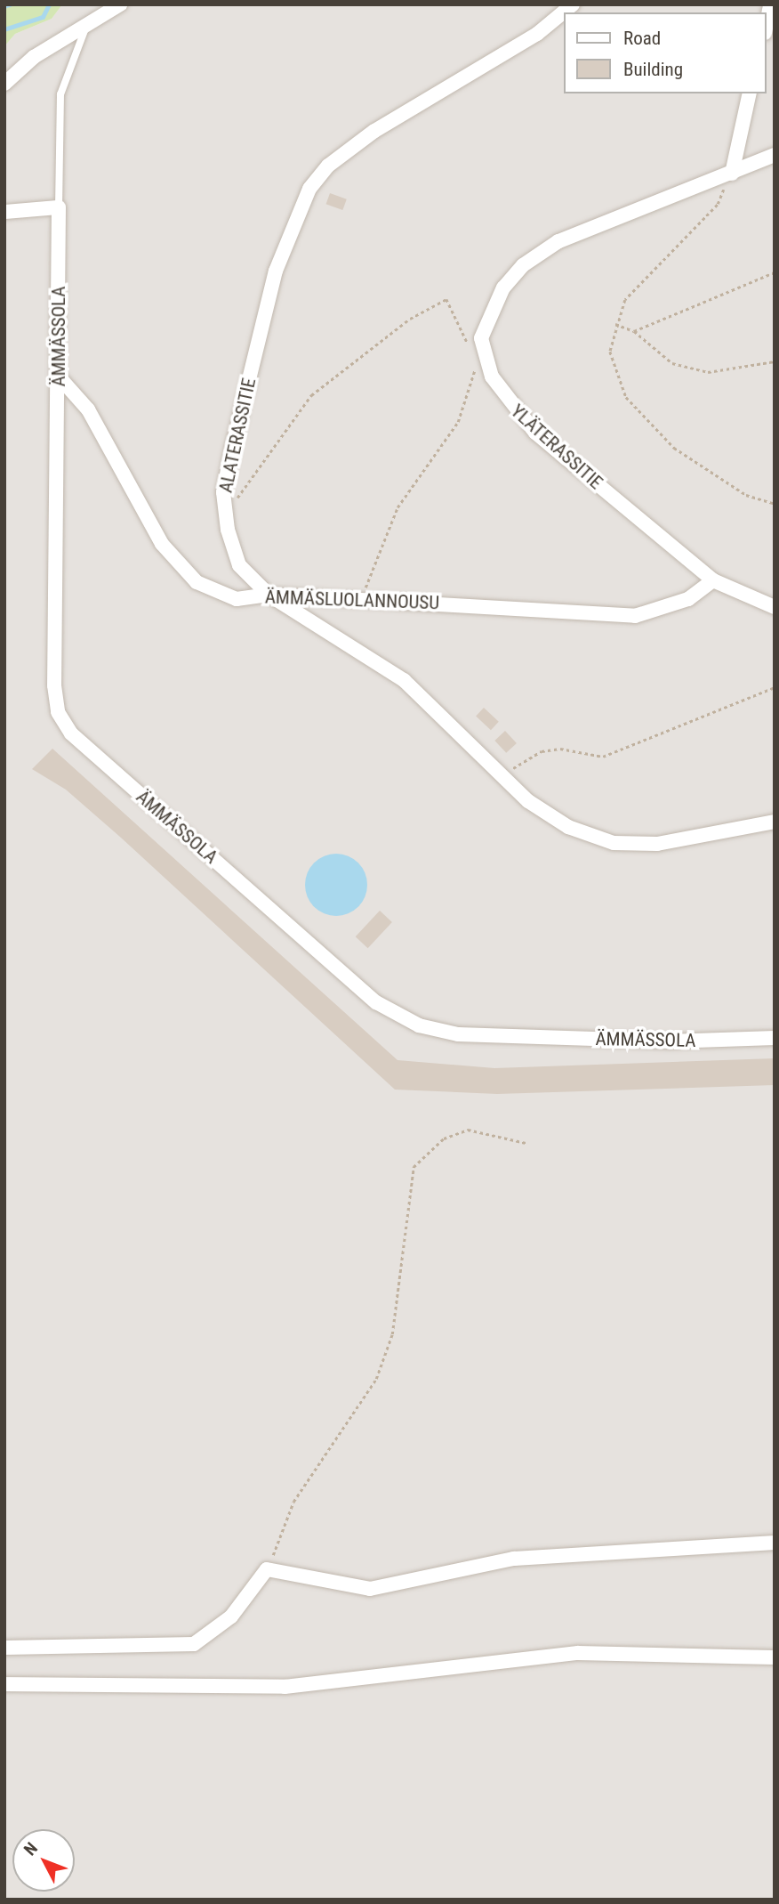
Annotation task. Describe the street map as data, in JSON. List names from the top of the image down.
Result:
{
  "streets": {
    "street": [
      "ÄMMÄSSOLA",
      "ALATERASSITIE",
      "YLÄTERASSITIE",
      "ÄMMÄSLUOLANNOUSU"
    ]
  },
  "crossings": [
    ["ÄMMÄSSOLA", "ÄMMÄSLUOLANNOUSU"],
    ["ALATERASSITIE", "ÄMMÄSLUOLANNOUSU"],
    ["YLÄTERASSITIE", "ÄMMÄSLUOLANNOUSU"]
  ],
  "legend": ["Road", "Building"],
  "north": "top left"
}
